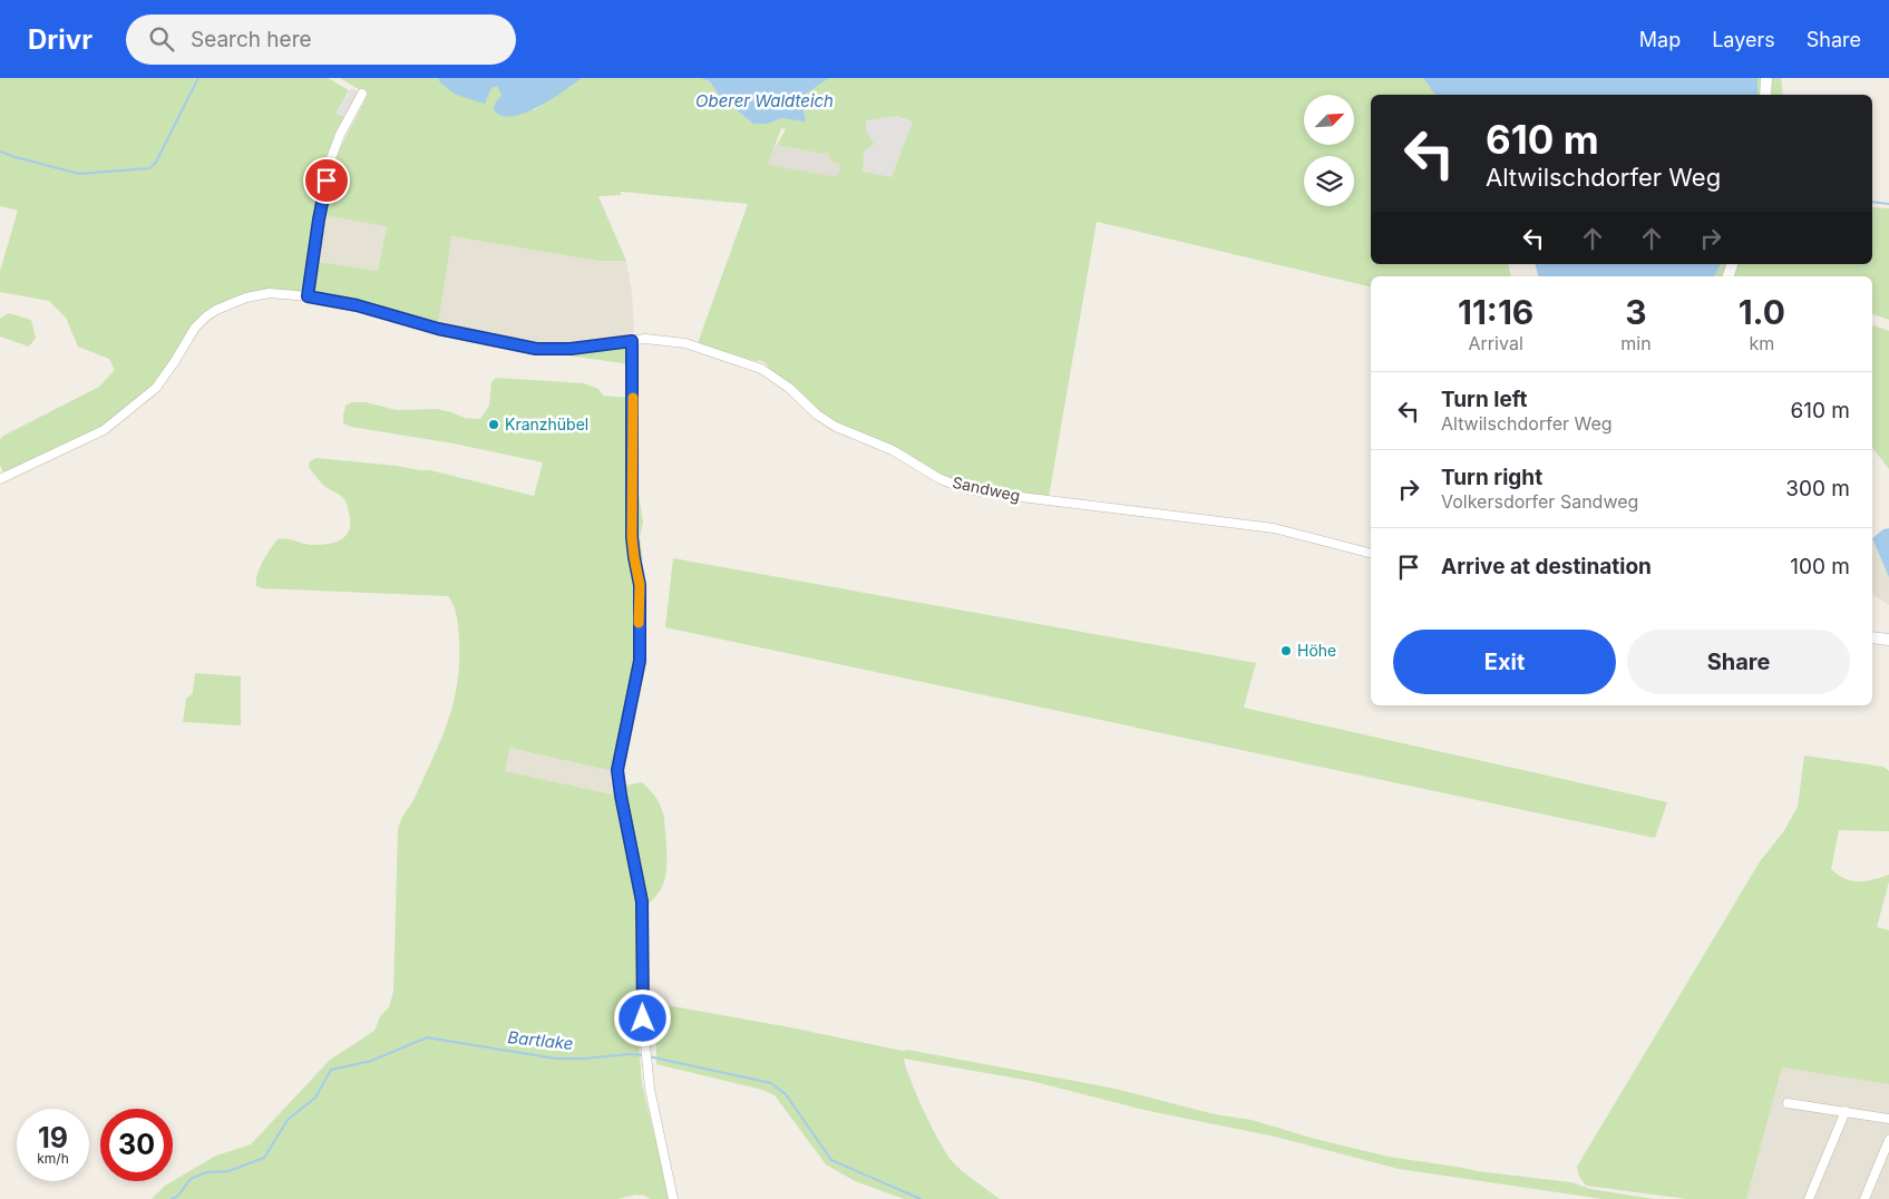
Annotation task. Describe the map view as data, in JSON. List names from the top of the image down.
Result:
{
  "streets": {
    "street": ["Sandweg"]
  },
  "water": ["Oberer Waldteich", "Bartlake"],
  "places": ["Kranzhübel", "Höhe"],
  "north": "top right",
  "page": {
    "header": "Drivr",
    "search": "Search here",
    "nav": ["Map", "Layers", "Share"],
    "turn": ["610 m", "Altwilschdorfer Weg"],
    "eta": [
      "11:16",
      "Arrival",
      "3",
      "min",
      "1.0",
      "km"
    ],
    "list": [
      {
        "name": "Turn left",
        "note": "Altwilschdorfer Weg",
        "value": "610 m"
      },
      {
        "name": "Turn right",
        "note": "Volkersdorfer Sandweg",
        "value": "300 m"
      },
      {
        "name": "Arrive at destination",
        "value": "100 m"
      }
    ],
    "buttons": ["Exit", "Share"],
    "speed": "19 km/h",
    "limit": "30"
  }
}
